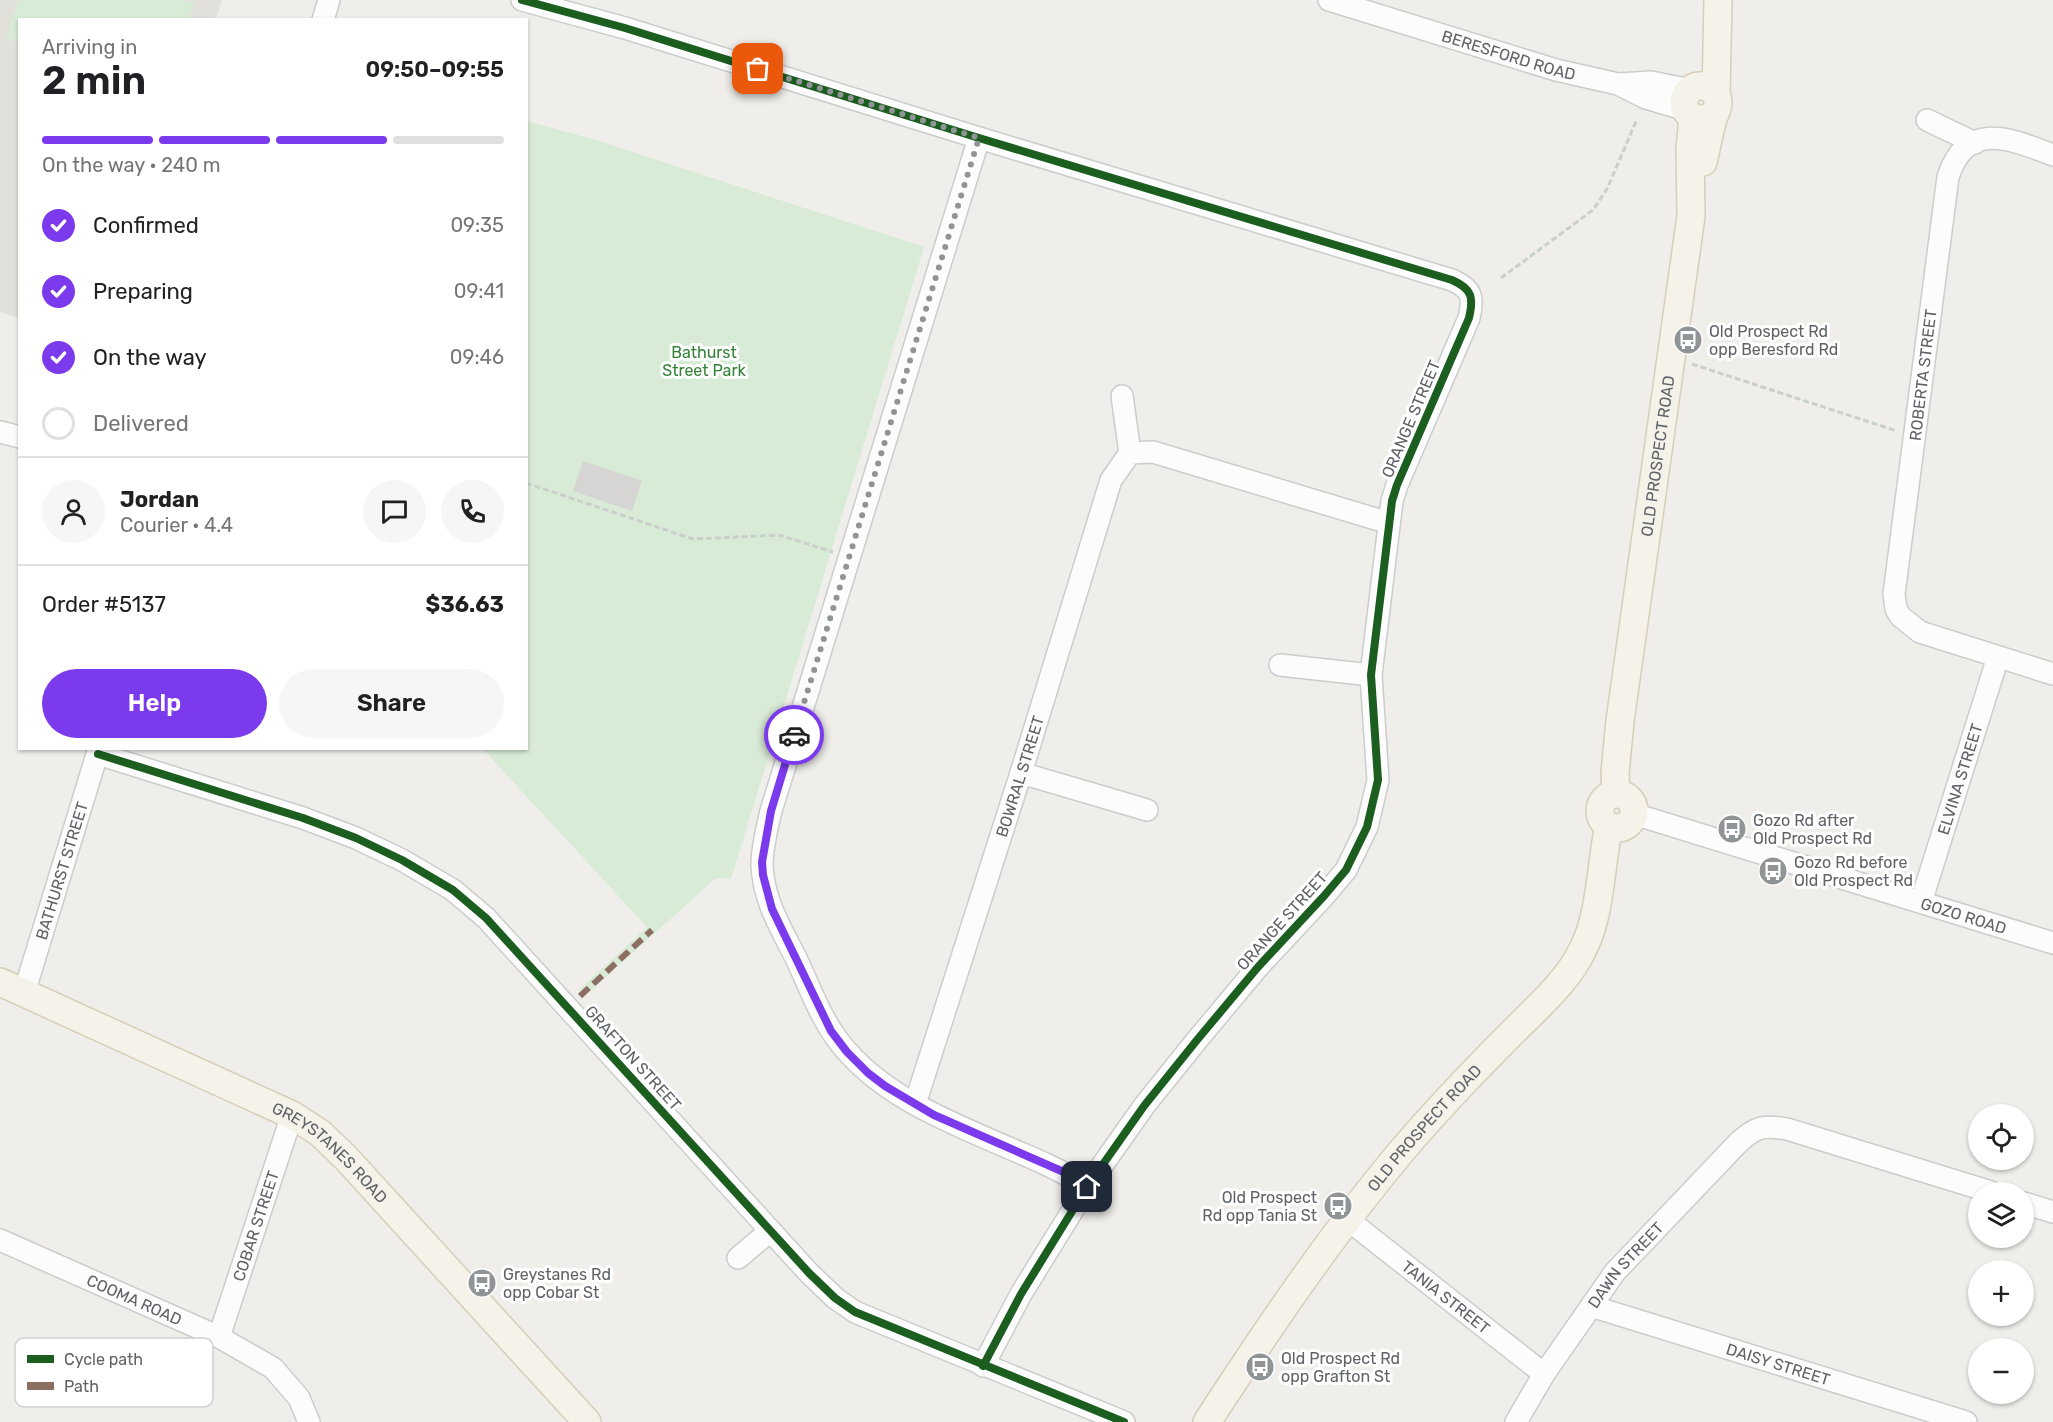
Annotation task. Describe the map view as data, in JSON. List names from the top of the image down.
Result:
{
  "streets": {
    "main road": ["OLD PROSPECT ROAD", "GREYSTANES ROAD"],
    "street": [
      "BERESFORD ROAD",
      "ROBERTA STREET",
      "ORANGE STREET",
      "BOWRAL STREET",
      "ELVINA STREET",
      "BATHURST STREET",
      "GOZO ROAD",
      "GRAFTON STREET",
      "COBAR STREET",
      "DAWN STREET",
      "TANIA STREET",
      "COOMA ROAD",
      "DAISY STREET"
    ]
  },
  "crossings": [
    ["BERESFORD ROAD", "OLD PROSPECT ROAD"],
    ["ROBERTA STREET", "ELVINA STREET"],
    ["ORANGE STREET", "GRAFTON STREET"],
    ["OLD PROSPECT ROAD", "GOZO ROAD"],
    ["OLD PROSPECT ROAD", "TANIA STREET"],
    ["ELVINA STREET", "GOZO ROAD"],
    ["BATHURST STREET", "GRAFTON STREET"],
    ["BATHURST STREET", "GREYSTANES ROAD"],
    ["GREYSTANES ROAD", "COBAR STREET"],
    ["COBAR STREET", "COOMA ROAD"],
    ["DAWN STREET", "TANIA STREET"],
    ["DAWN STREET", "DAISY STREET"]
  ],
  "parks": ["Bathurst Street Park"],
  "places": {
    "bus stop": [
      "Old Prospect Rd opp Beresford Rd",
      "Gozo Rd after Old Prospect Rd",
      "Gozo Rd before Old Prospect Rd",
      "Old Prospect Rd opp Tania St",
      "Greystanes Rd opp Cobar St",
      "Old Prospect Rd opp Grafton St"
    ]
  },
  "legend": ["Cycle path", "Path"],
  "page": {
    "heading": ["2 min", "Arriving in", "09:50–09:55"],
    "panel": [
      "Jordan",
      "Courier · 4.4",
      "Order #5137",
      "$36.63"
    ],
    "bar": "On the way · 240 m",
    "list": [
      ["Confirmed", "09:35"],
      ["Preparing", "09:41"],
      ["On the way", "09:46"],
      "Delivered"
    ],
    "buttons": ["Help", "Share"],
    "map_buttons": ["+", "−"]
  }
}
